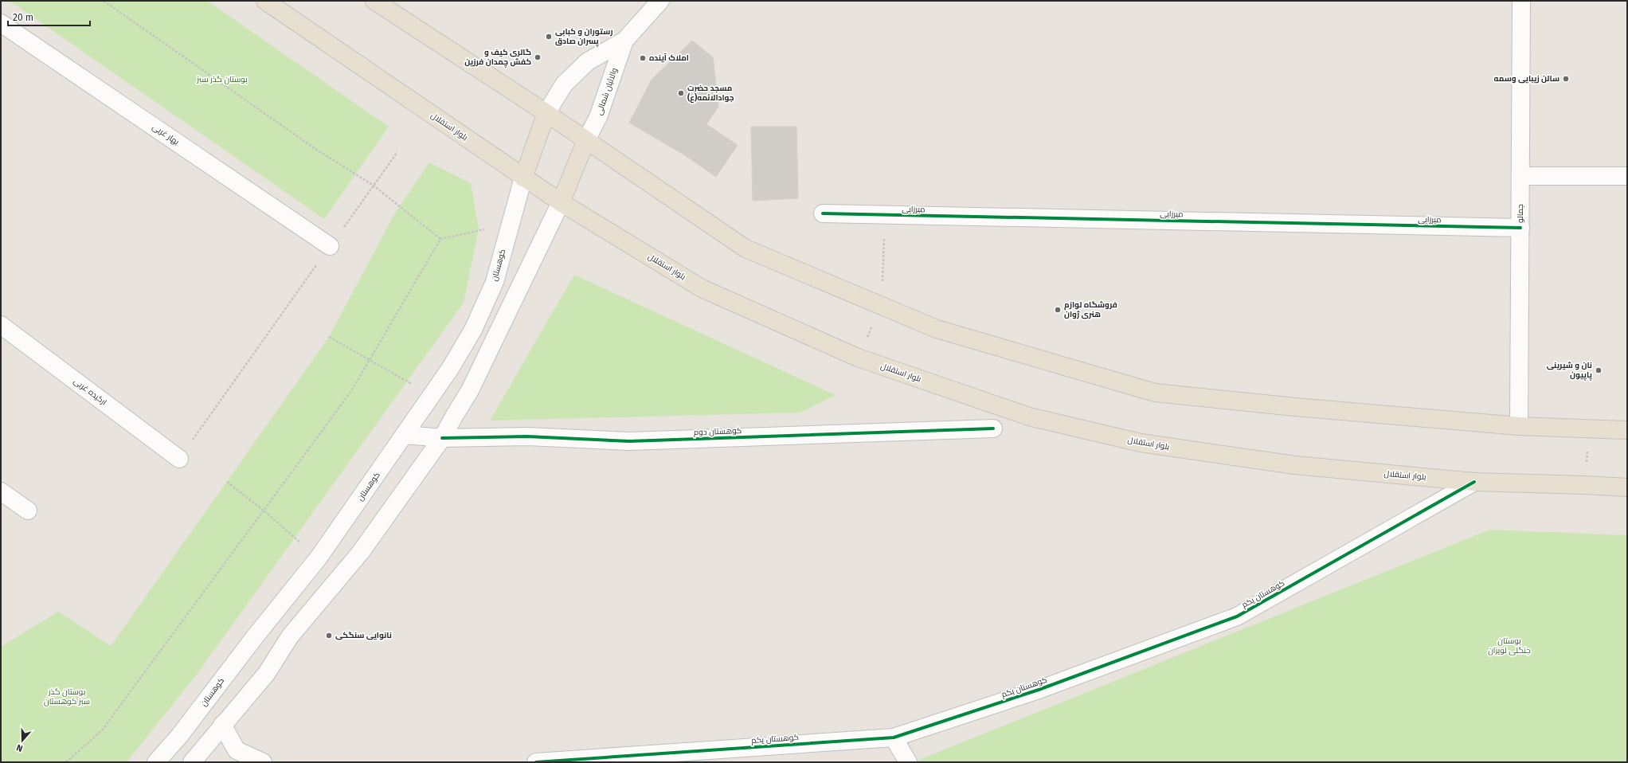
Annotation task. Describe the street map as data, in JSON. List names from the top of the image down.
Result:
{
  "streets": {
    "main road": ["بلوار استقلال"],
    "street": [
      "والائیان شمالی",
      "بهار غربی",
      "میرزایی",
      "جمالو",
      "کوهستان",
      "ارکیده غربی",
      "کوهستان دوم",
      "کوهستان یکم"
    ]
  },
  "crossings": [
    ["بلوار استقلال", "کوهستان"],
    ["بلوار استقلال", "کوهستان یکم"],
    ["میرزایی", "جمالو"],
    ["کوهستان", "کوهستان دوم"]
  ],
  "parks": ["بوستان گذر سبز", "بوستان جنگلی لویزان", "بوستان گذر سبز کوهستان"],
  "places": [
    "رستوران و کبابی پسران صادق",
    "گالری کیف و کفش چمدان فرزین",
    "املاک آینده",
    "سالن زیبایی وسمه",
    "مسجد حضرت جوادالائمه(ع)",
    "فروشگاه لوازم هنری ژوان",
    "نان و شیرینی پاپیون",
    "نانوایی سنگکی"
  ],
  "scale_bar": "20 m",
  "north": "bottom"
}
